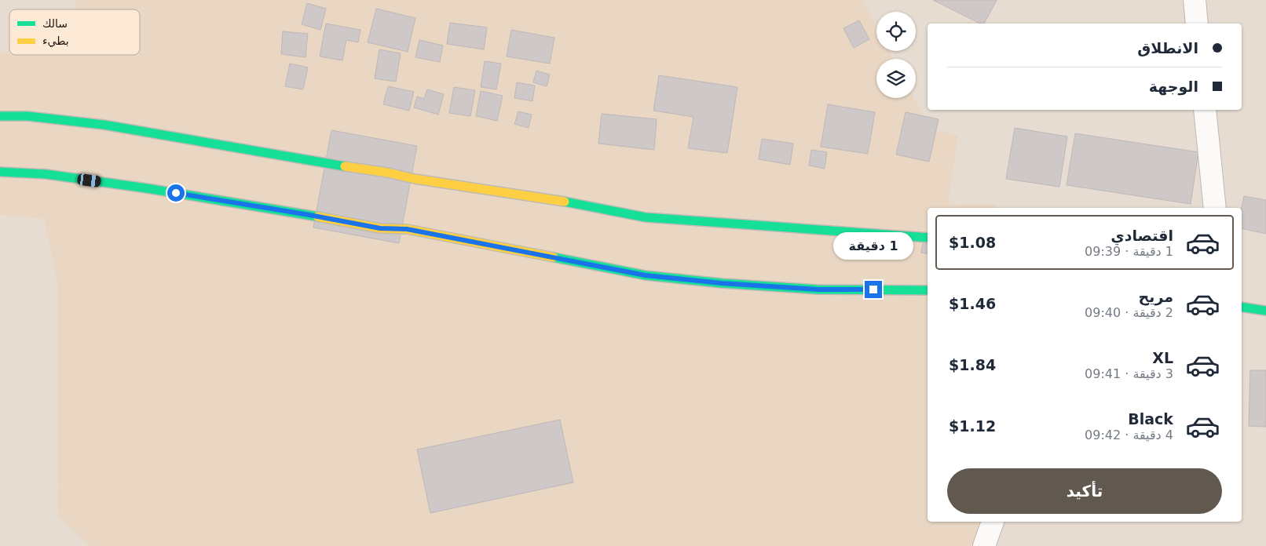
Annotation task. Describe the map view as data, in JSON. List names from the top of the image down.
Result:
{
  "legend": ["سالك", "بطيء"],
  "page": {
    "banner": ["الانطلاق", "الوجهة"],
    "list": [
      {
        "name": "اقتصادي",
        "note": "1 دقيقة · 09:39",
        "value": "$1.08"
      },
      {
        "name": "مريح",
        "note": "2 دقيقة · 09:40",
        "value": "$1.46"
      },
      {
        "name": "XL",
        "note": "3 دقيقة · 09:41",
        "value": "$1.84"
      },
      {
        "name": "Black",
        "note": "4 دقيقة · 09:42",
        "value": "$1.12"
      }
    ],
    "bubble": "1 دقيقة",
    "buttons": "تأكيد"
  }
}
